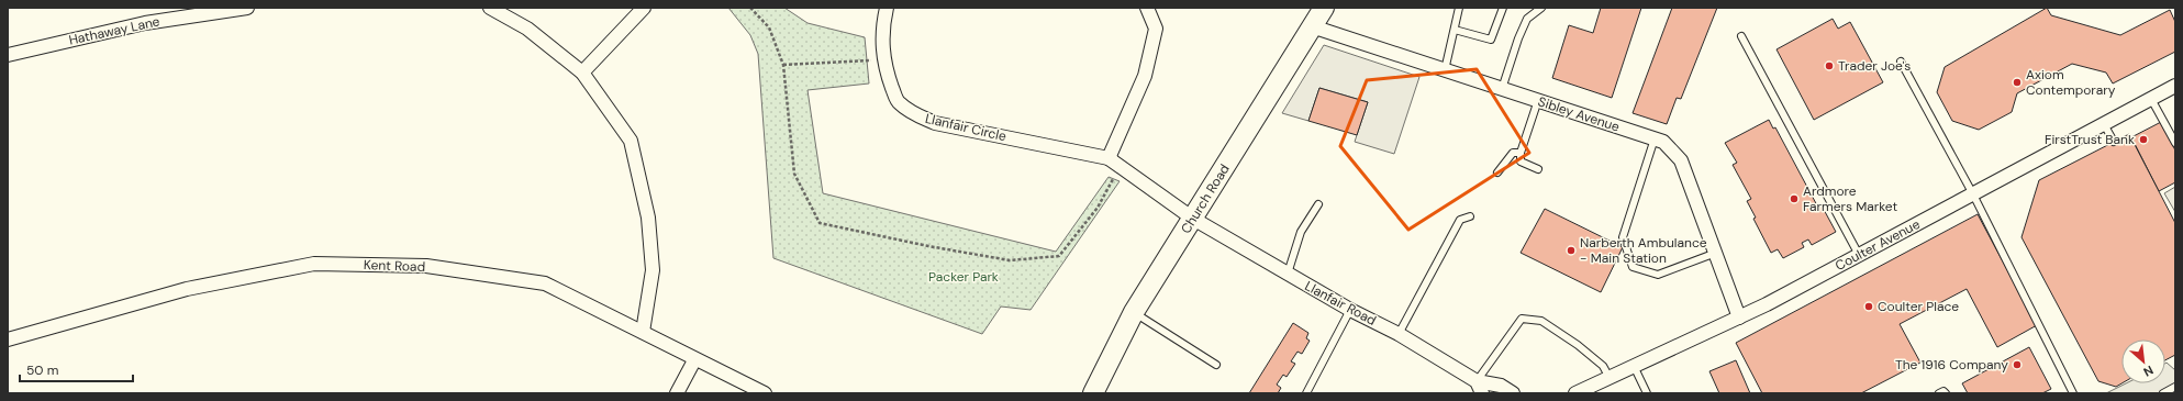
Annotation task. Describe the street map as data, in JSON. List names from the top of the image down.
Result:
{
  "streets": {
    "street": [
      "Hathaway Lane",
      "Sibley Avenue",
      "Llanfair Circle",
      "Church Road",
      "Coulter Avenue",
      "Kent Road",
      "Llanfair Road"
    ]
  },
  "crossings": [
    ["Sibley Avenue", "Church Road"],
    ["Sibley Avenue", "Coulter Avenue"],
    ["Llanfair Circle", "Church Road"],
    ["Llanfair Circle", "Llanfair Road"],
    ["Church Road", "Llanfair Road"]
  ],
  "parks": ["Packer Park"],
  "places": [
    "Trader Joe's",
    "Axiom Contemporary",
    "FirstTrust Bank",
    "Ardmore Farmers Market",
    "Narberth Ambulance - Main Station",
    "Coulter Place",
    "The 1916 Company"
  ],
  "scale_bar": "50 m",
  "north": "bottom right"
}
